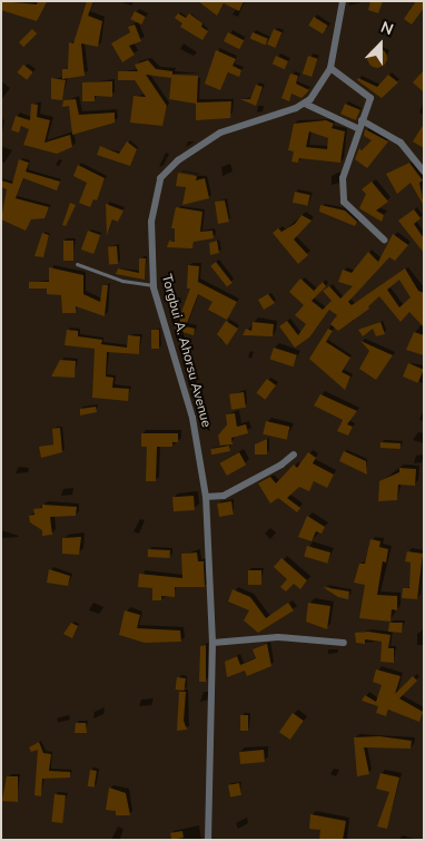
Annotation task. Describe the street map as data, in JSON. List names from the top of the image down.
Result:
{
  "streets": {
    "street": ["Torgbui A. Ahorsu Avenue"]
  },
  "north": "top"
}
